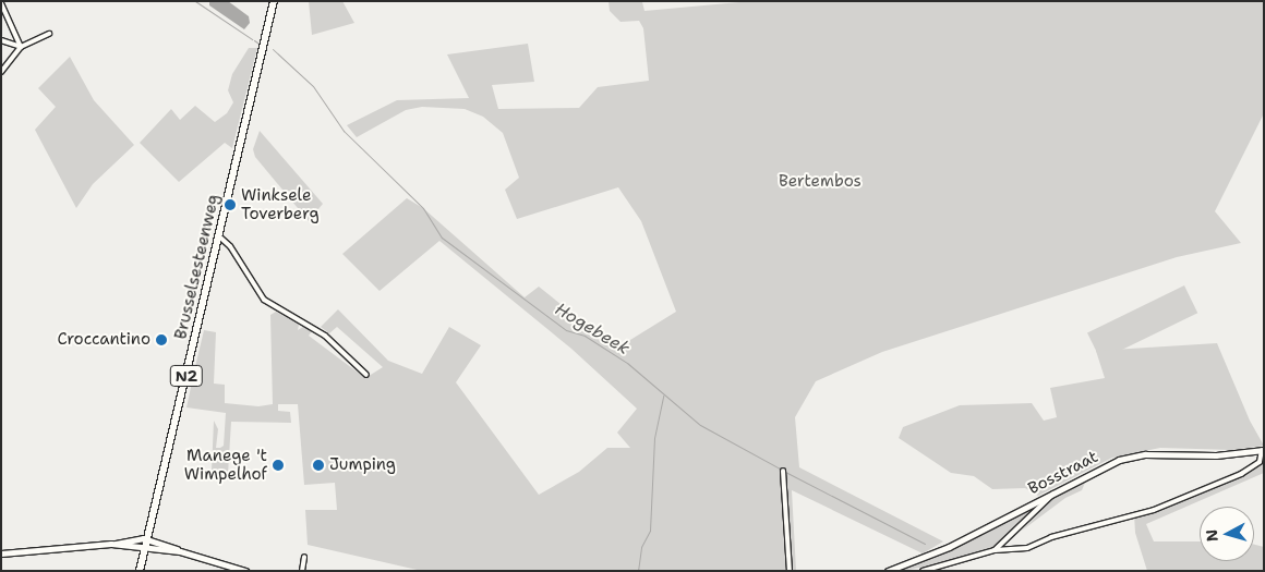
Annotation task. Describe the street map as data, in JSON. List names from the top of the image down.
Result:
{
  "streets": {
    "main road": ["Brusselsesteenweg", "N2"],
    "street": ["Bosstraat"]
  },
  "water": ["Hogebeek"],
  "parks": ["Bertembos"],
  "places": [
    "Winksele Toverberg",
    "Croccantino",
    "Manege 't Wimpelhof",
    "Jumping"
  ],
  "north": "left"
}
